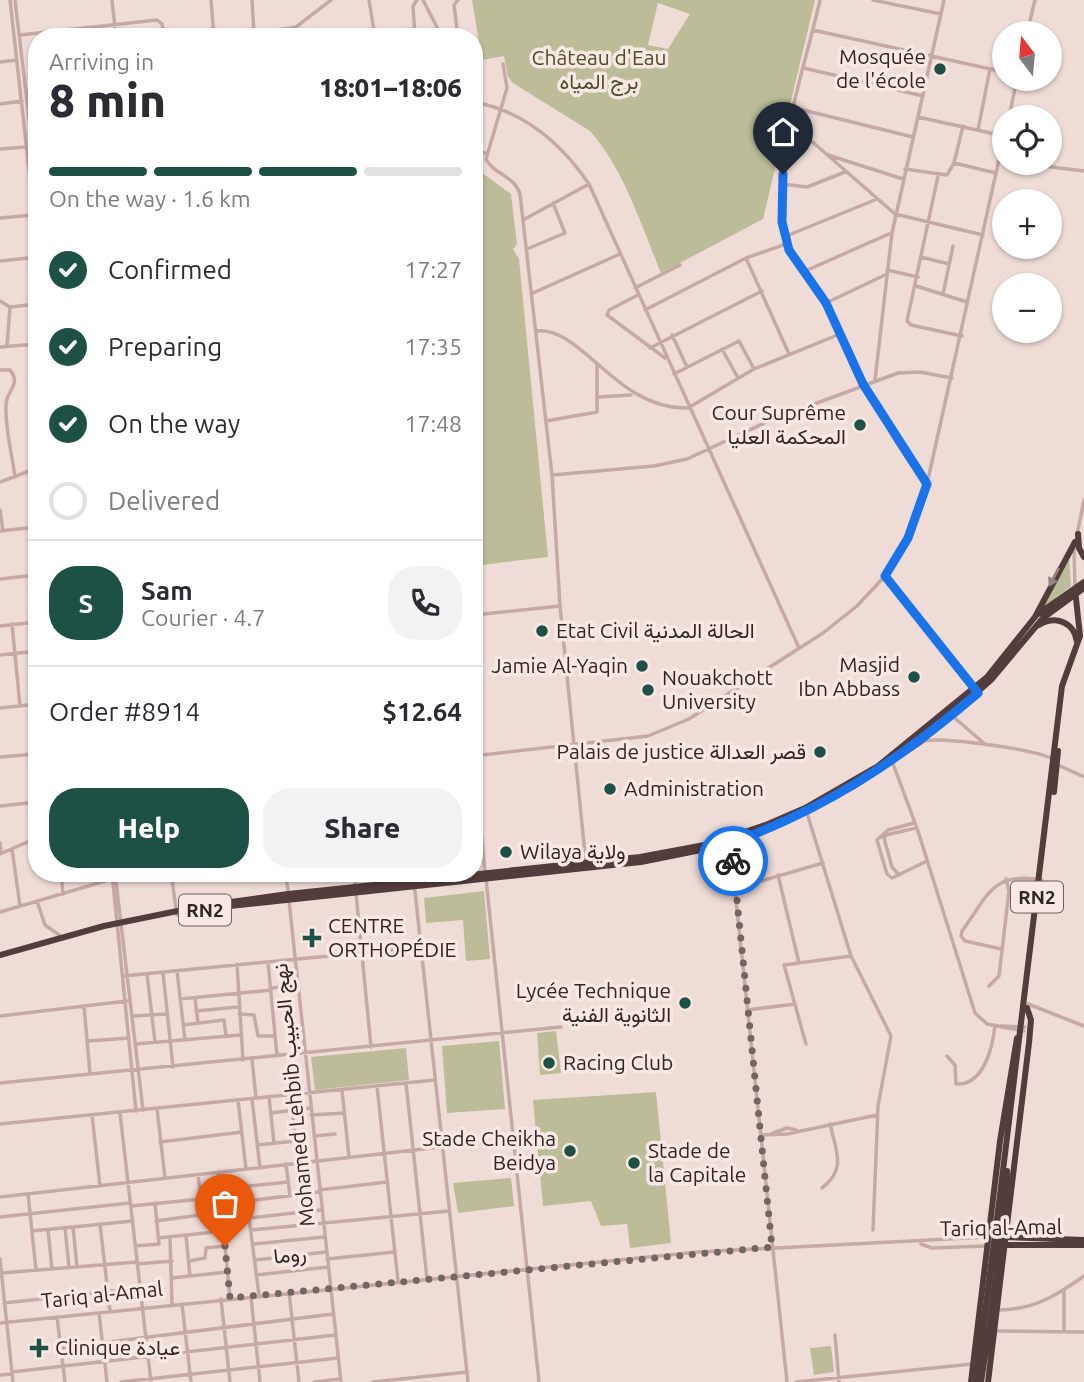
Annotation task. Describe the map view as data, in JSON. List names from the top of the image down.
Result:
{
  "streets": {
    "highway": ["RN2", "Tariq al-Amal"],
    "street": ["Mohamed Lehbib نهج الحبيب", "روما"]
  },
  "crossings": [
    ["RN2", "Mohamed Lehbib نهج الحبيب"],
    ["Mohamed Lehbib نهج الحبيب", "Tariq al-Amal"],
    ["Mohamed Lehbib نهج الحبيب", "روما"]
  ],
  "parks": ["Château d'Eau برج المياه"],
  "places": {
    "other": [
      "Mosquée de l'école",
      "Cour Suprême المحكمة العليا",
      "Etat Civil الحالة المدنية",
      "Jamie Al-Yaqin",
      "Masjid Ibn Abbass",
      "Nouakchott University",
      "Palais de justice قصر العدالة",
      "Administration",
      "Wilaya ولاية",
      "Lycée Technique الثانوية الفنية",
      "Racing Club",
      "Stade Cheikha Beidya",
      "Stade de la Capitale"
    ],
    "health": ["CENTRE ORTHOPÉDIE", "Clinique عيادة"]
  },
  "north": "top",
  "page": {
    "map_buttons": ["+", "−"],
    "heading": ["8 min", "Arriving in", "18:01–18:06"],
    "panel": [
      "Sam",
      "Courier · 4.7",
      "Order #8914",
      "$12.64"
    ],
    "bar": "On the way · 1.6 km",
    "list": [
      ["Confirmed", "17:27"],
      ["Preparing", "17:35"],
      ["On the way", "17:48"],
      "Delivered"
    ],
    "round": "S",
    "buttons": ["Help", "Share"]
  }
}
